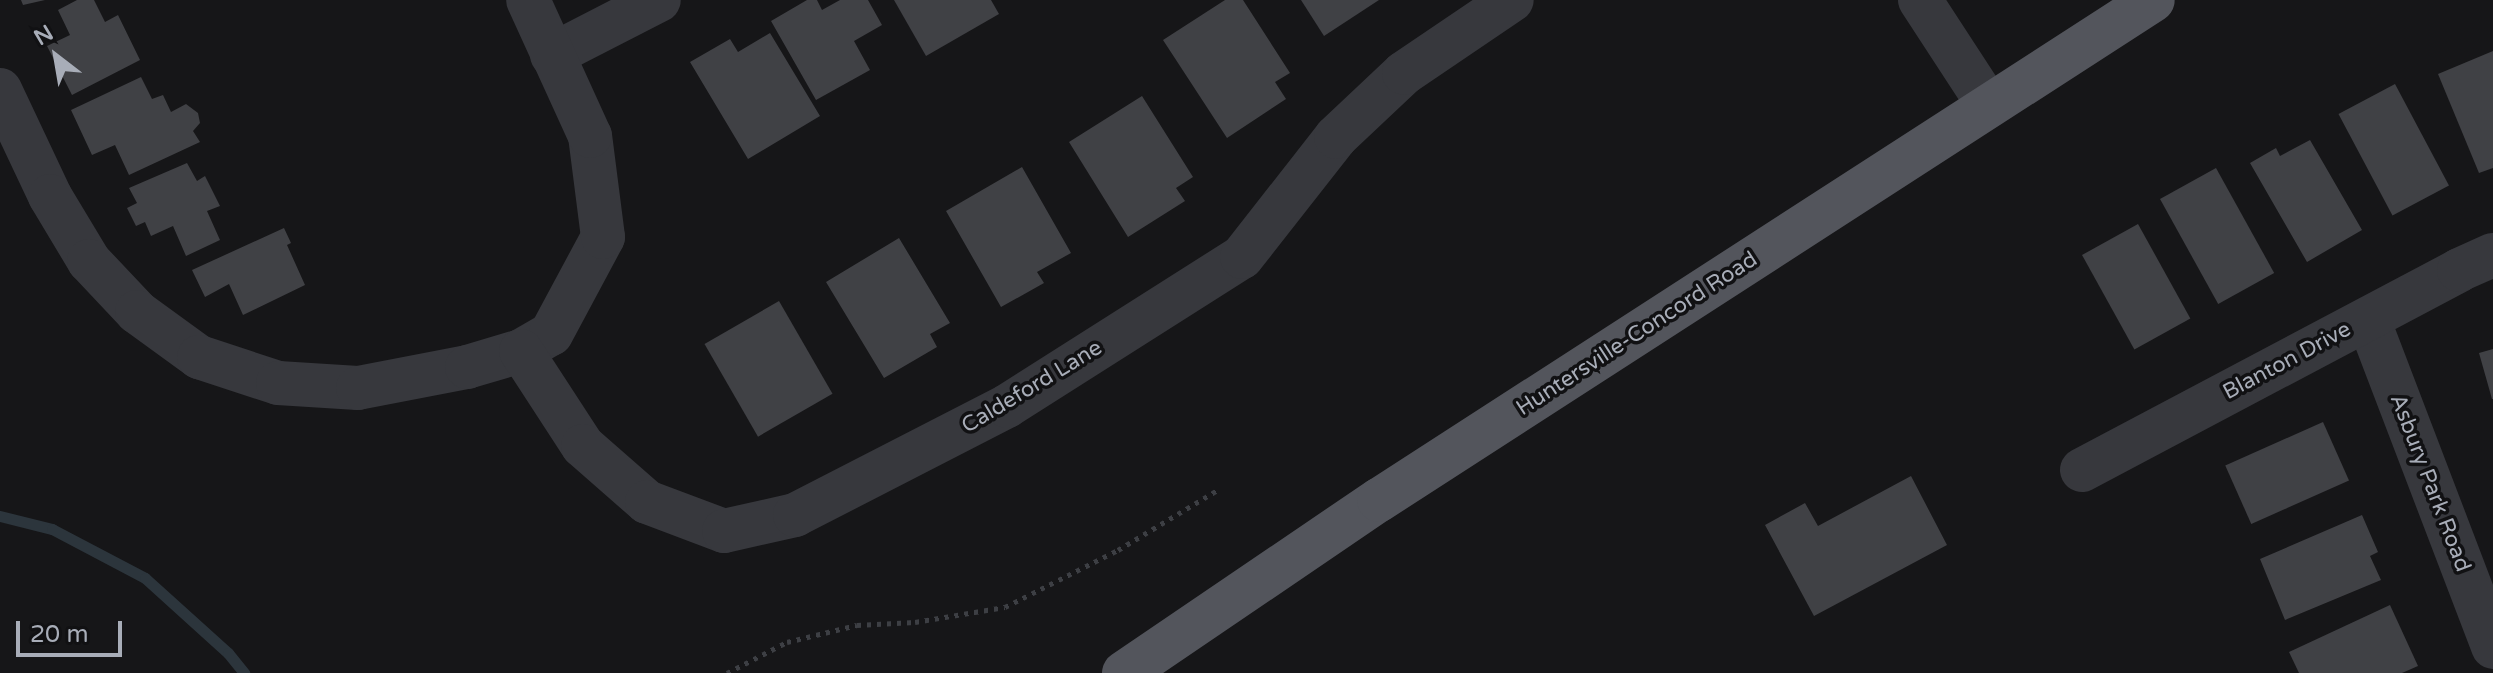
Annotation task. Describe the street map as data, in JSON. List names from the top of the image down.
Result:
{
  "streets": {
    "main road": ["Huntersville-Concord Road"],
    "street": ["Blanton Drive", "Caldeford Lane", "Asbury Park Road"]
  },
  "crossings": [
    ["Blanton Drive", "Asbury Park Road"]
  ],
  "scale_bar": "20 m",
  "north": "top left"
}
